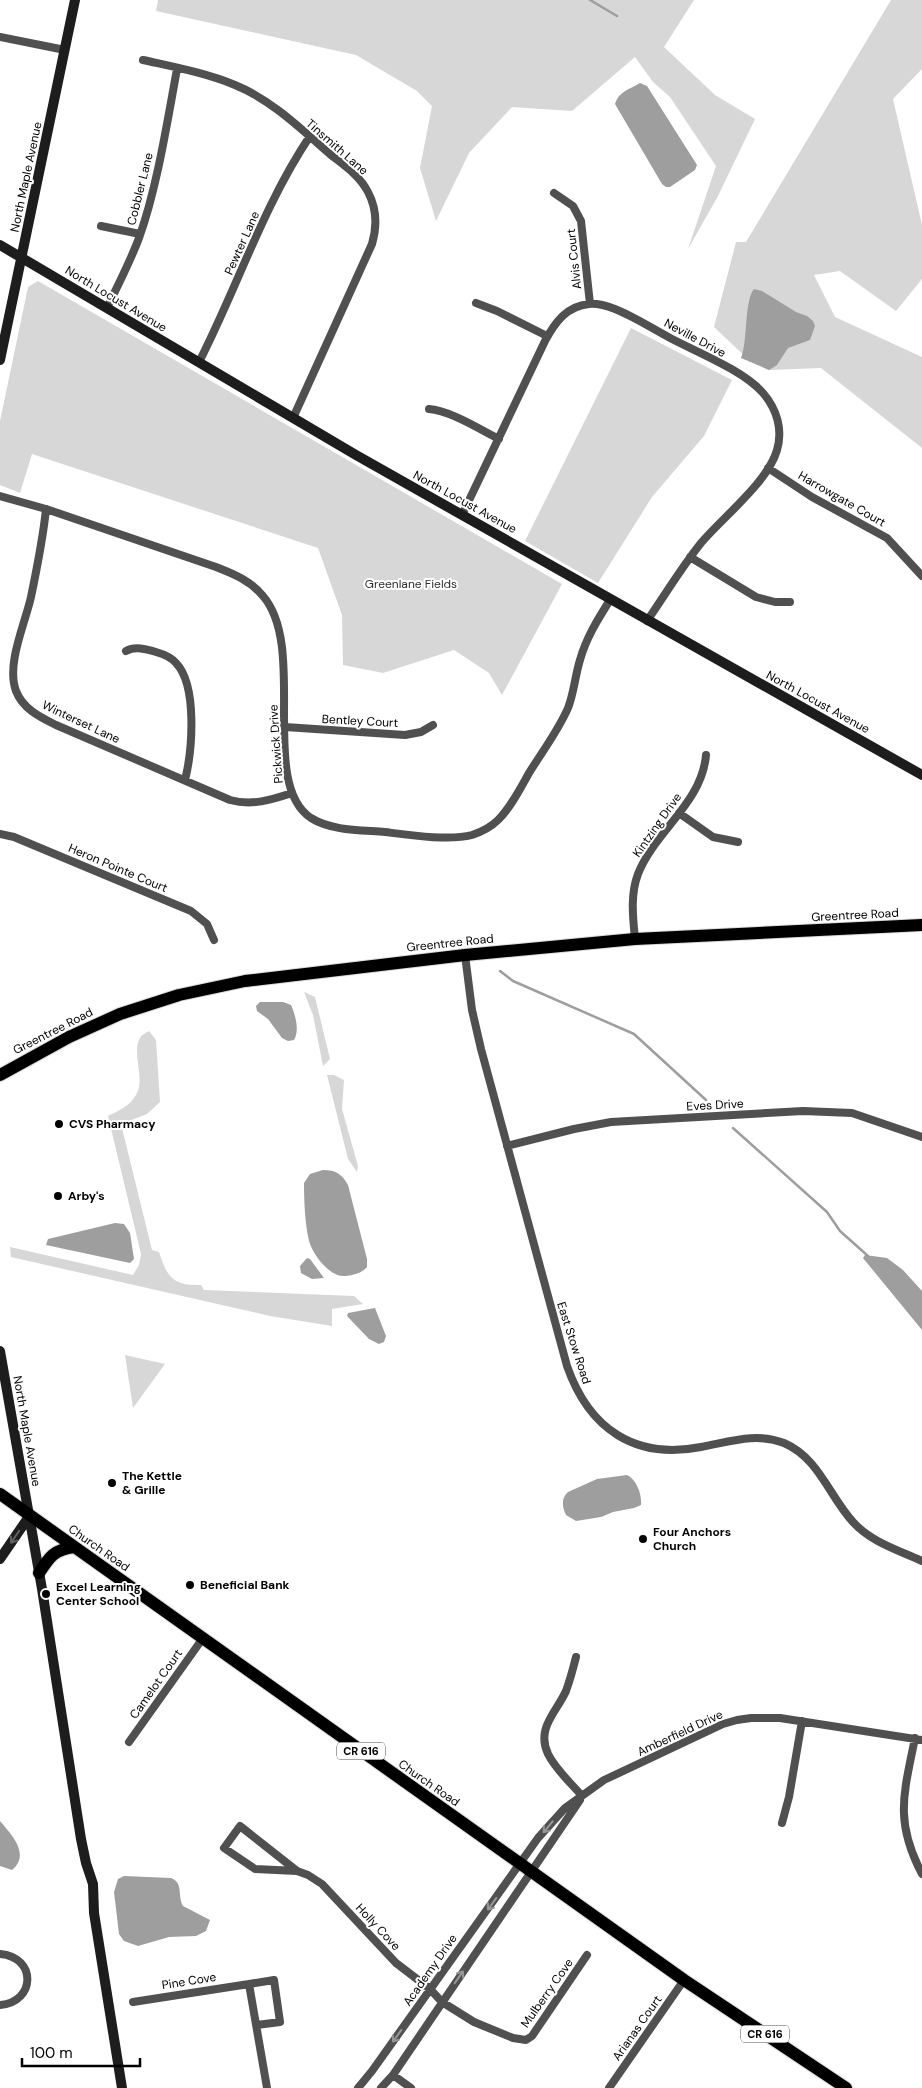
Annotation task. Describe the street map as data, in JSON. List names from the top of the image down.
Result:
{
  "streets": {
    "main road": ["Greentree Road", "Church Road", "CR 616"],
    "street": [
      "Tinsmith Lane",
      "North Maple Avenue",
      "Cobbler Lane",
      "Pewter Lane",
      "Alvis Court",
      "North Locust Avenue",
      "Neville Drive",
      "Harrowgate Court",
      "Bentley Court",
      "Winterset Lane",
      "Pickwick Drive",
      "Kintzing Drive",
      "Heron Pointe Court",
      "Eves Drive",
      "East Stow Road",
      "Camelot Court",
      "Amberfield Drive",
      "Holly Cove",
      "Academy Drive",
      "Pine Cove",
      "Mulberry Cove",
      "Arianas Court"
    ]
  },
  "crossings": [
    ["Tinsmith Lane", "Cobbler Lane"],
    ["Tinsmith Lane", "Pewter Lane"],
    ["Tinsmith Lane", "North Locust Avenue"],
    ["North Maple Avenue", "North Locust Avenue"],
    ["North Maple Avenue", "Church Road"],
    ["Cobbler Lane", "North Locust Avenue"],
    ["Pewter Lane", "North Locust Avenue"],
    ["Alvis Court", "Neville Drive"],
    ["North Locust Avenue", "Neville Drive"],
    ["North Locust Avenue", "Pickwick Drive"],
    ["Neville Drive", "Harrowgate Court"],
    ["Bentley Court", "Pickwick Drive"],
    ["Winterset Lane", "Pickwick Drive"],
    ["Kintzing Drive", "Greentree Road"],
    ["Greentree Road", "East Stow Road"],
    ["Eves Drive", "East Stow Road"],
    ["Church Road", "Camelot Court"],
    ["Church Road", "Amberfield Drive"],
    ["Church Road", "Academy Drive"],
    ["Church Road", "Arianas Court"],
    ["Amberfield Drive", "Academy Drive"],
    ["Holly Cove", "Academy Drive"],
    ["Holly Cove", "Mulberry Cove"]
  ],
  "parks": ["Greenlane Fields"],
  "places": [
    "CVS Pharmacy",
    "Arby's",
    "The Kettle & Grille",
    "Four Anchors Church",
    "Beneficial Bank",
    "Excel Learning Center School"
  ],
  "scale_bar": "100 m"
}
